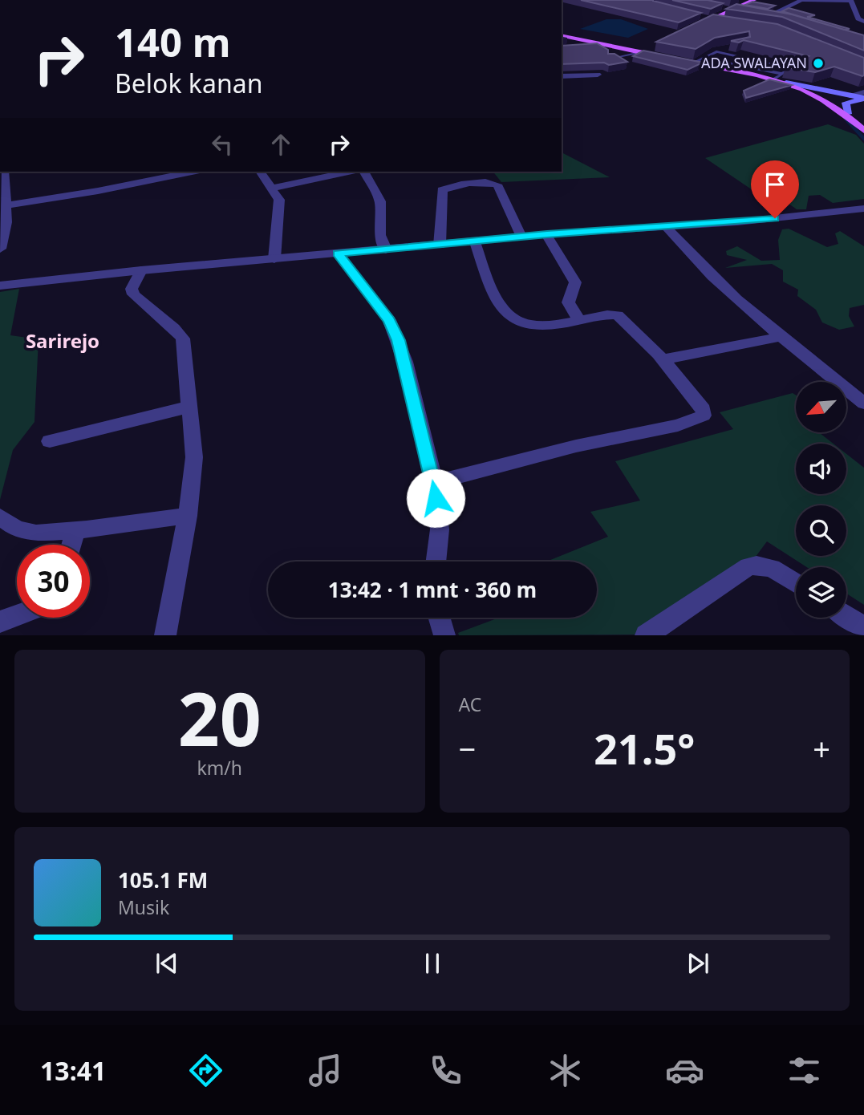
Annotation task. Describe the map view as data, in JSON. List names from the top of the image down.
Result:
{
  "districts": ["Sarirejo"],
  "places": ["ADA SWALAYAN"],
  "north": "bottom left",
  "page": {
    "turn": ["140 m", "Belok kanan"],
    "limit": "30",
    "trip": "13:42 · 1 mnt · 360 m",
    "tile": [
      ["20", "km/h"],
      "AC"
    ],
    "heat": ["−", "21.5°", "+"],
    "song": ["105.1 FM", "Musik"],
    "tabs": "13:41"
  }
}
